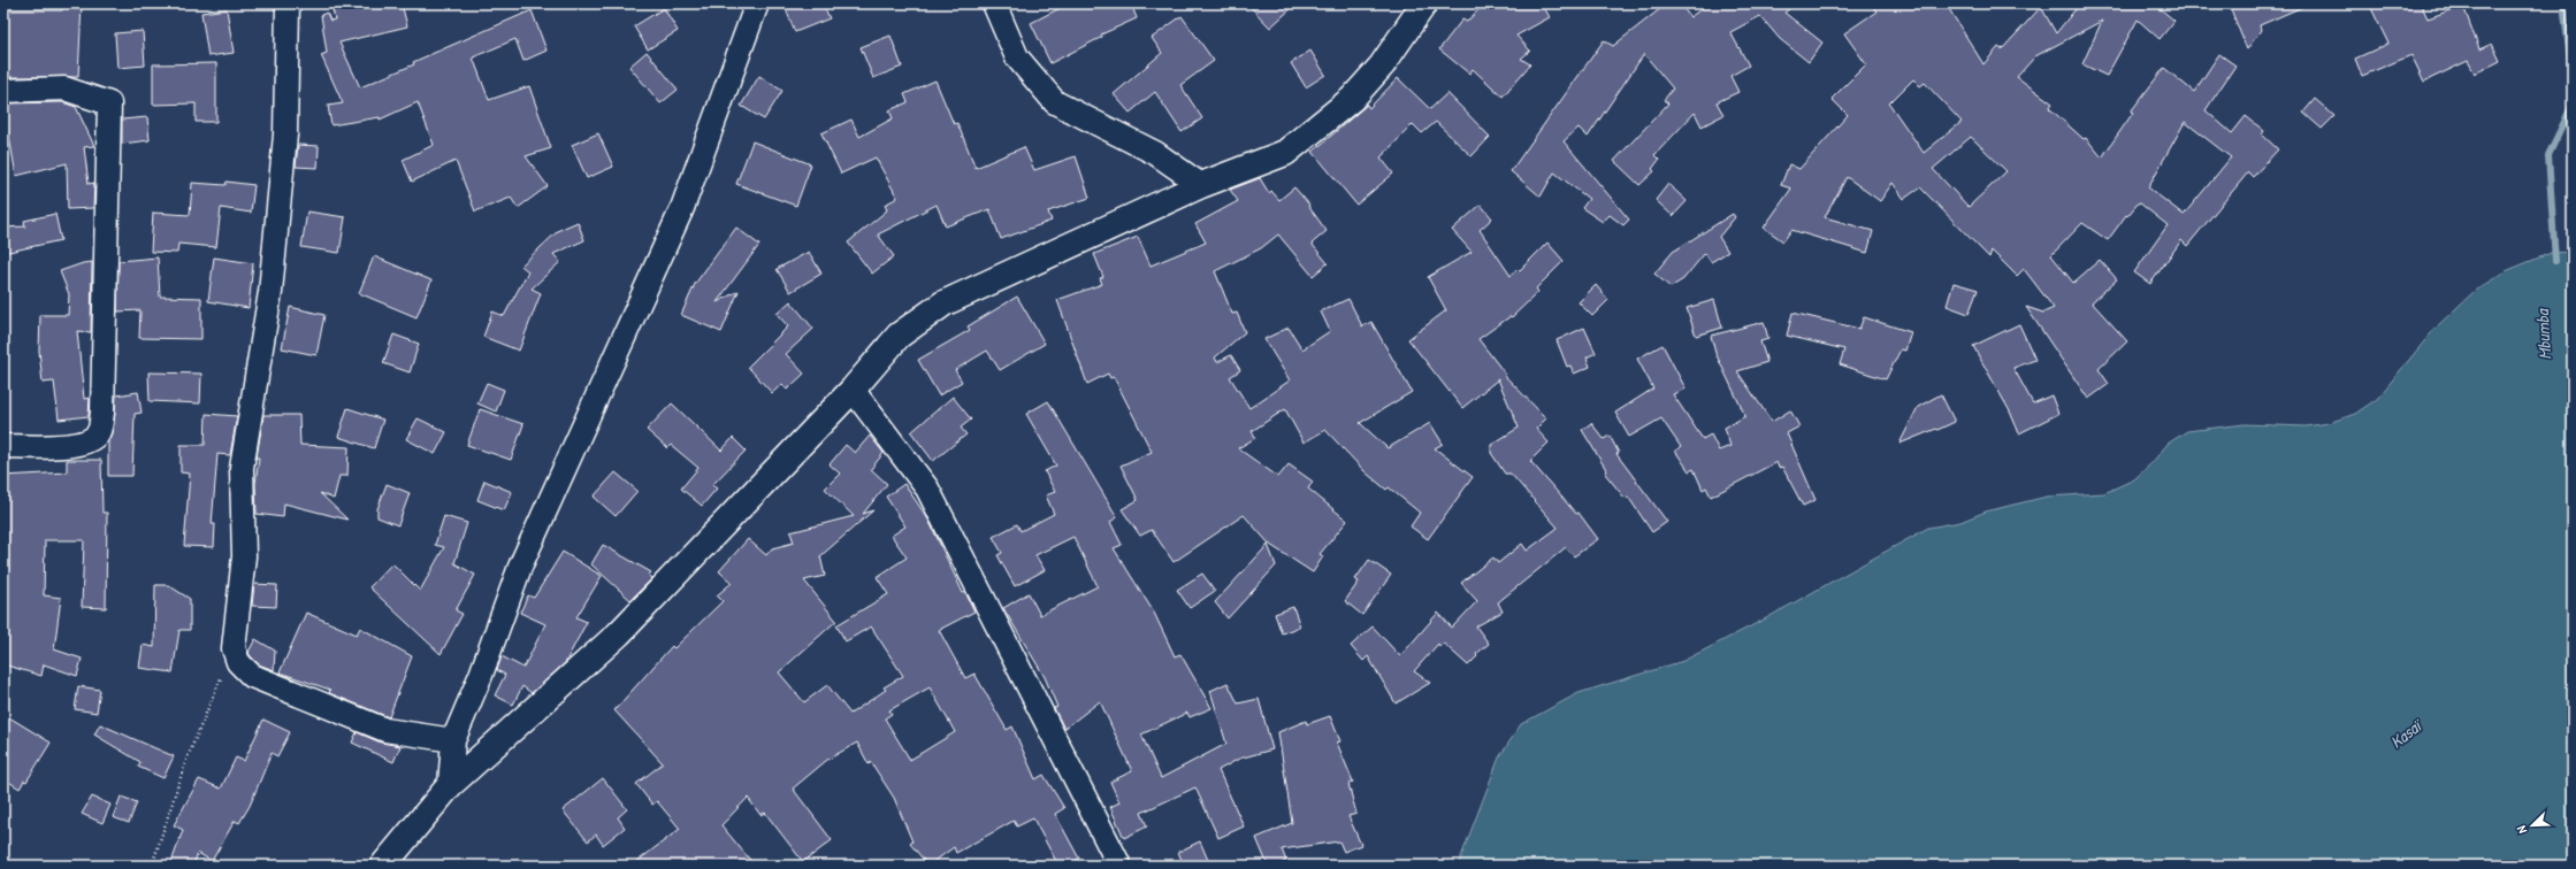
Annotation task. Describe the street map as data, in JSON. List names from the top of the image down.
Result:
{
  "water": ["Mbumba", "Kasaï"],
  "north": "bottom left"
}
